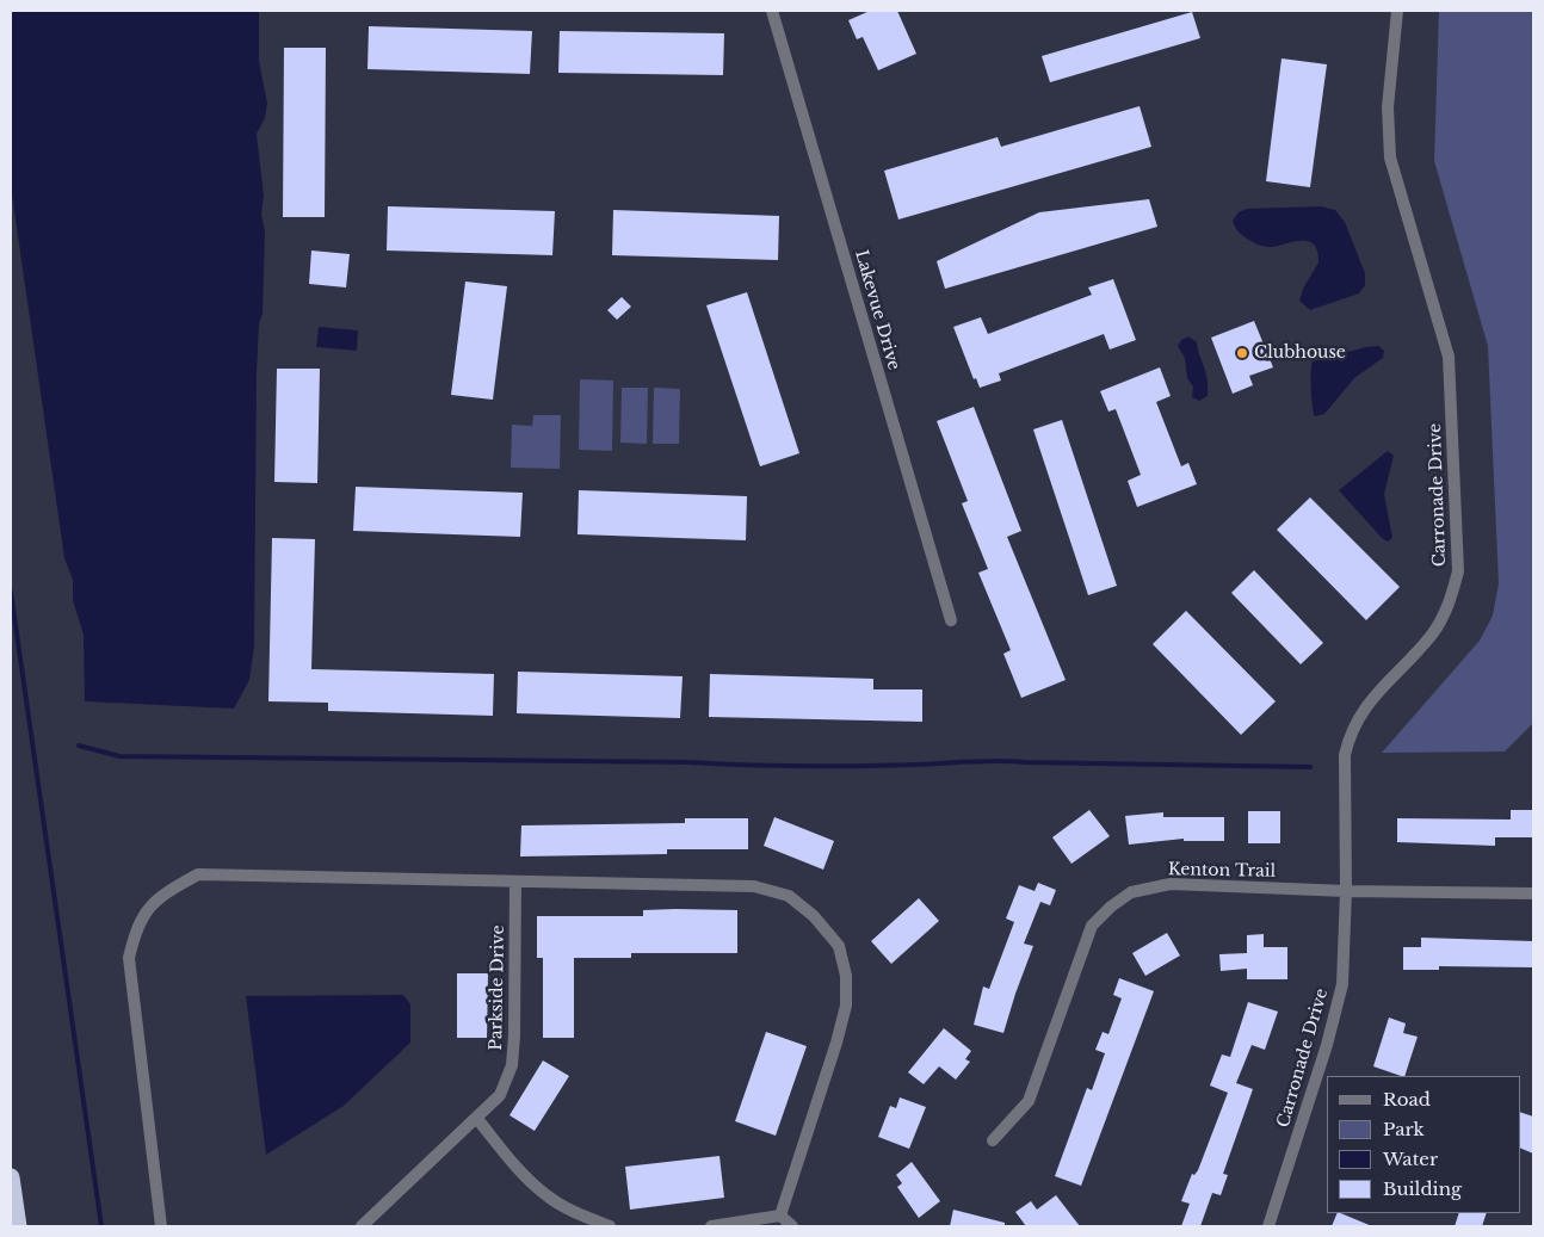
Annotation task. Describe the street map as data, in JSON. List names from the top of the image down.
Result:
{
  "streets": {
    "street": [
      "Lakevue Drive",
      "Carronade Drive",
      "Kenton Trail",
      "Parkside Drive"
    ]
  },
  "crossings": [
    ["Carronade Drive", "Kenton Trail"]
  ],
  "places": ["Clubhouse"],
  "legend": [
    "Road",
    "Park",
    "Water",
    "Building"
  ]
}
